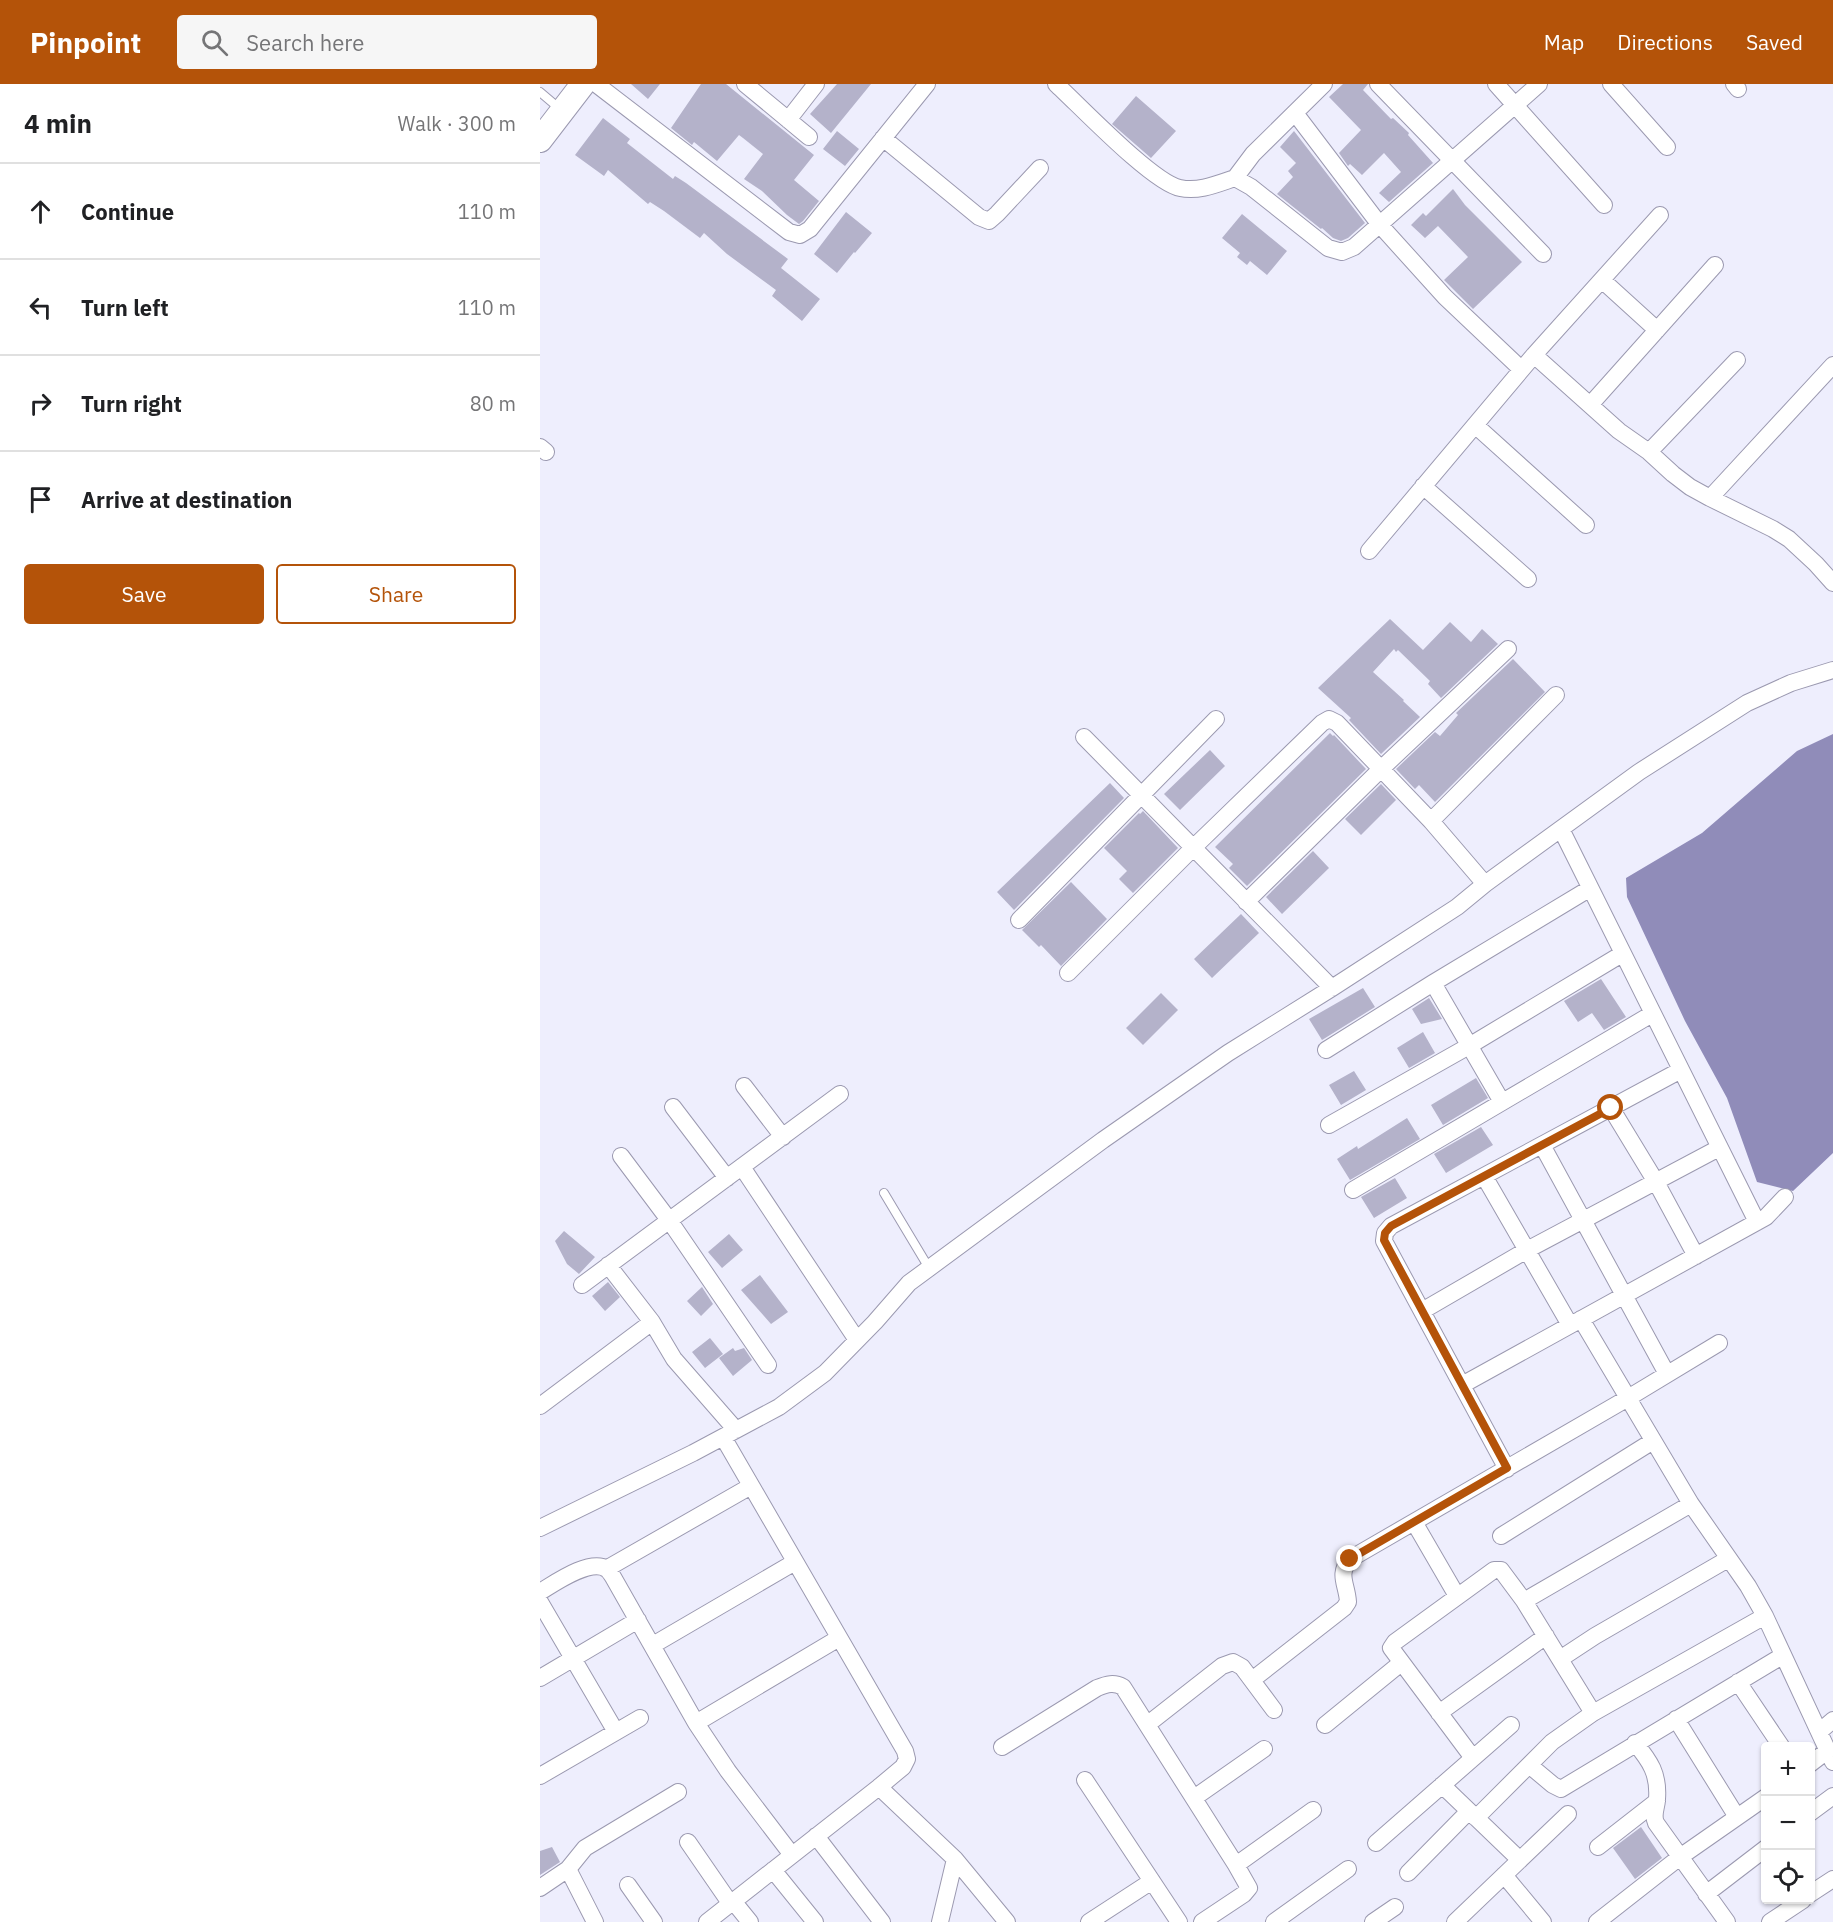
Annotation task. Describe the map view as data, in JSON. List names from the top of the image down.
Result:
{
  "page": {
    "header": "Pinpoint",
    "search": "Search here",
    "nav": ["Map", "Directions", "Saved"],
    "heading": ["4 min", "Walk · 300 m"],
    "list": [
      ["Continue", "110 m"],
      ["Turn left", "110 m"],
      ["Turn right", "80 m"],
      "Arrive at destination"
    ],
    "buttons": ["Save", "Share"],
    "map_buttons": ["+", "−"]
  }
}
